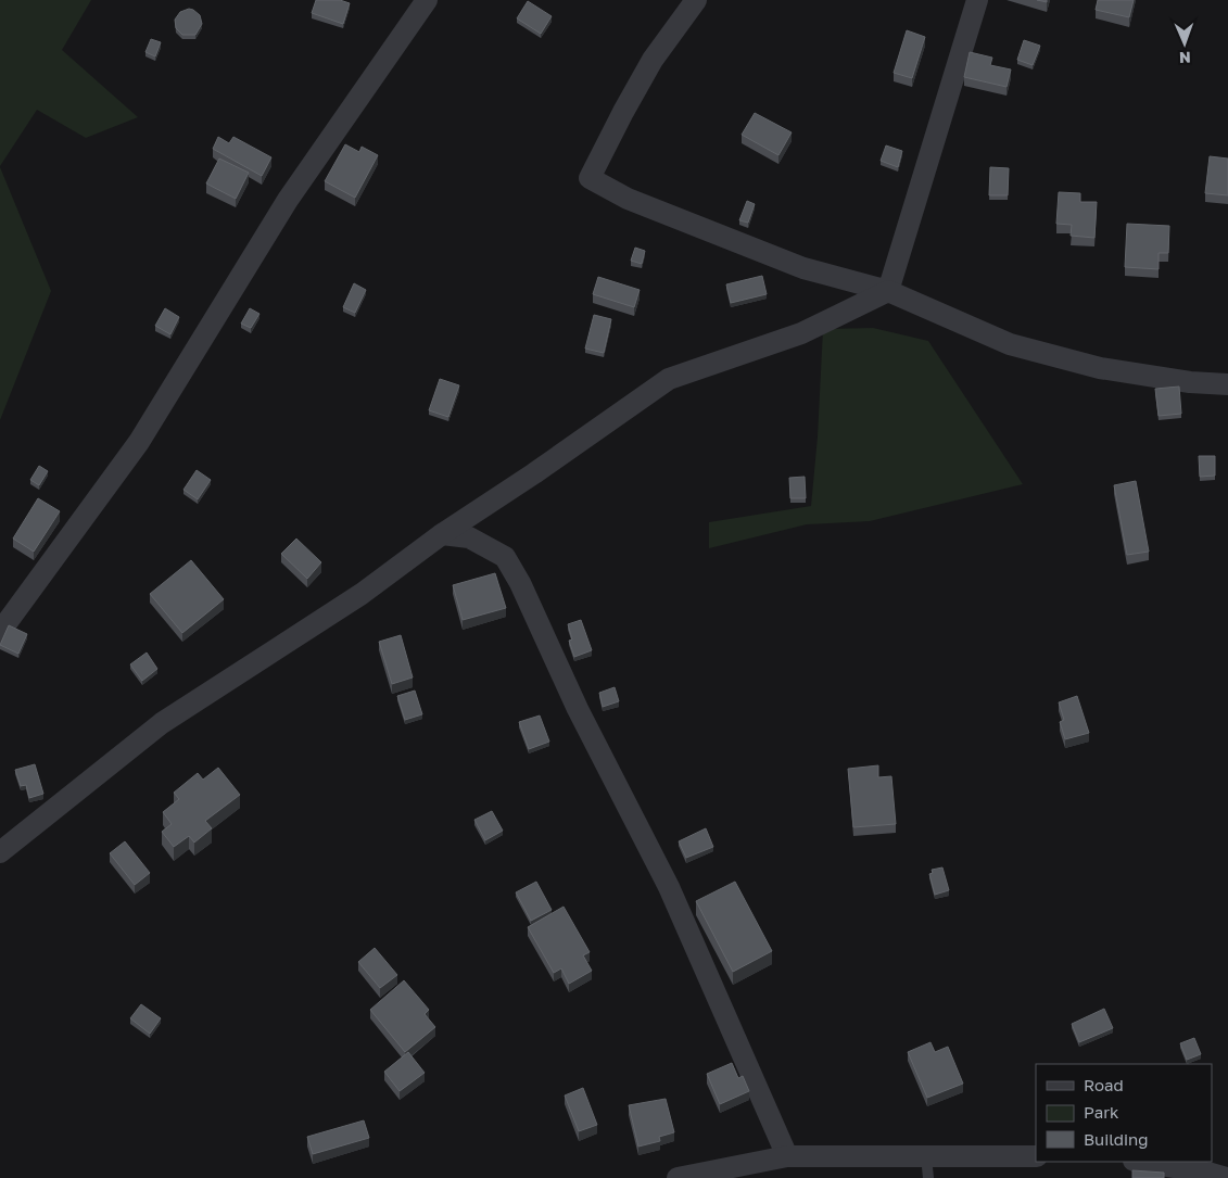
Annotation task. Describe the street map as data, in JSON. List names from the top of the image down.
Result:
{
  "legend": ["Road", "Park", "Building"],
  "north": "bottom"
}
